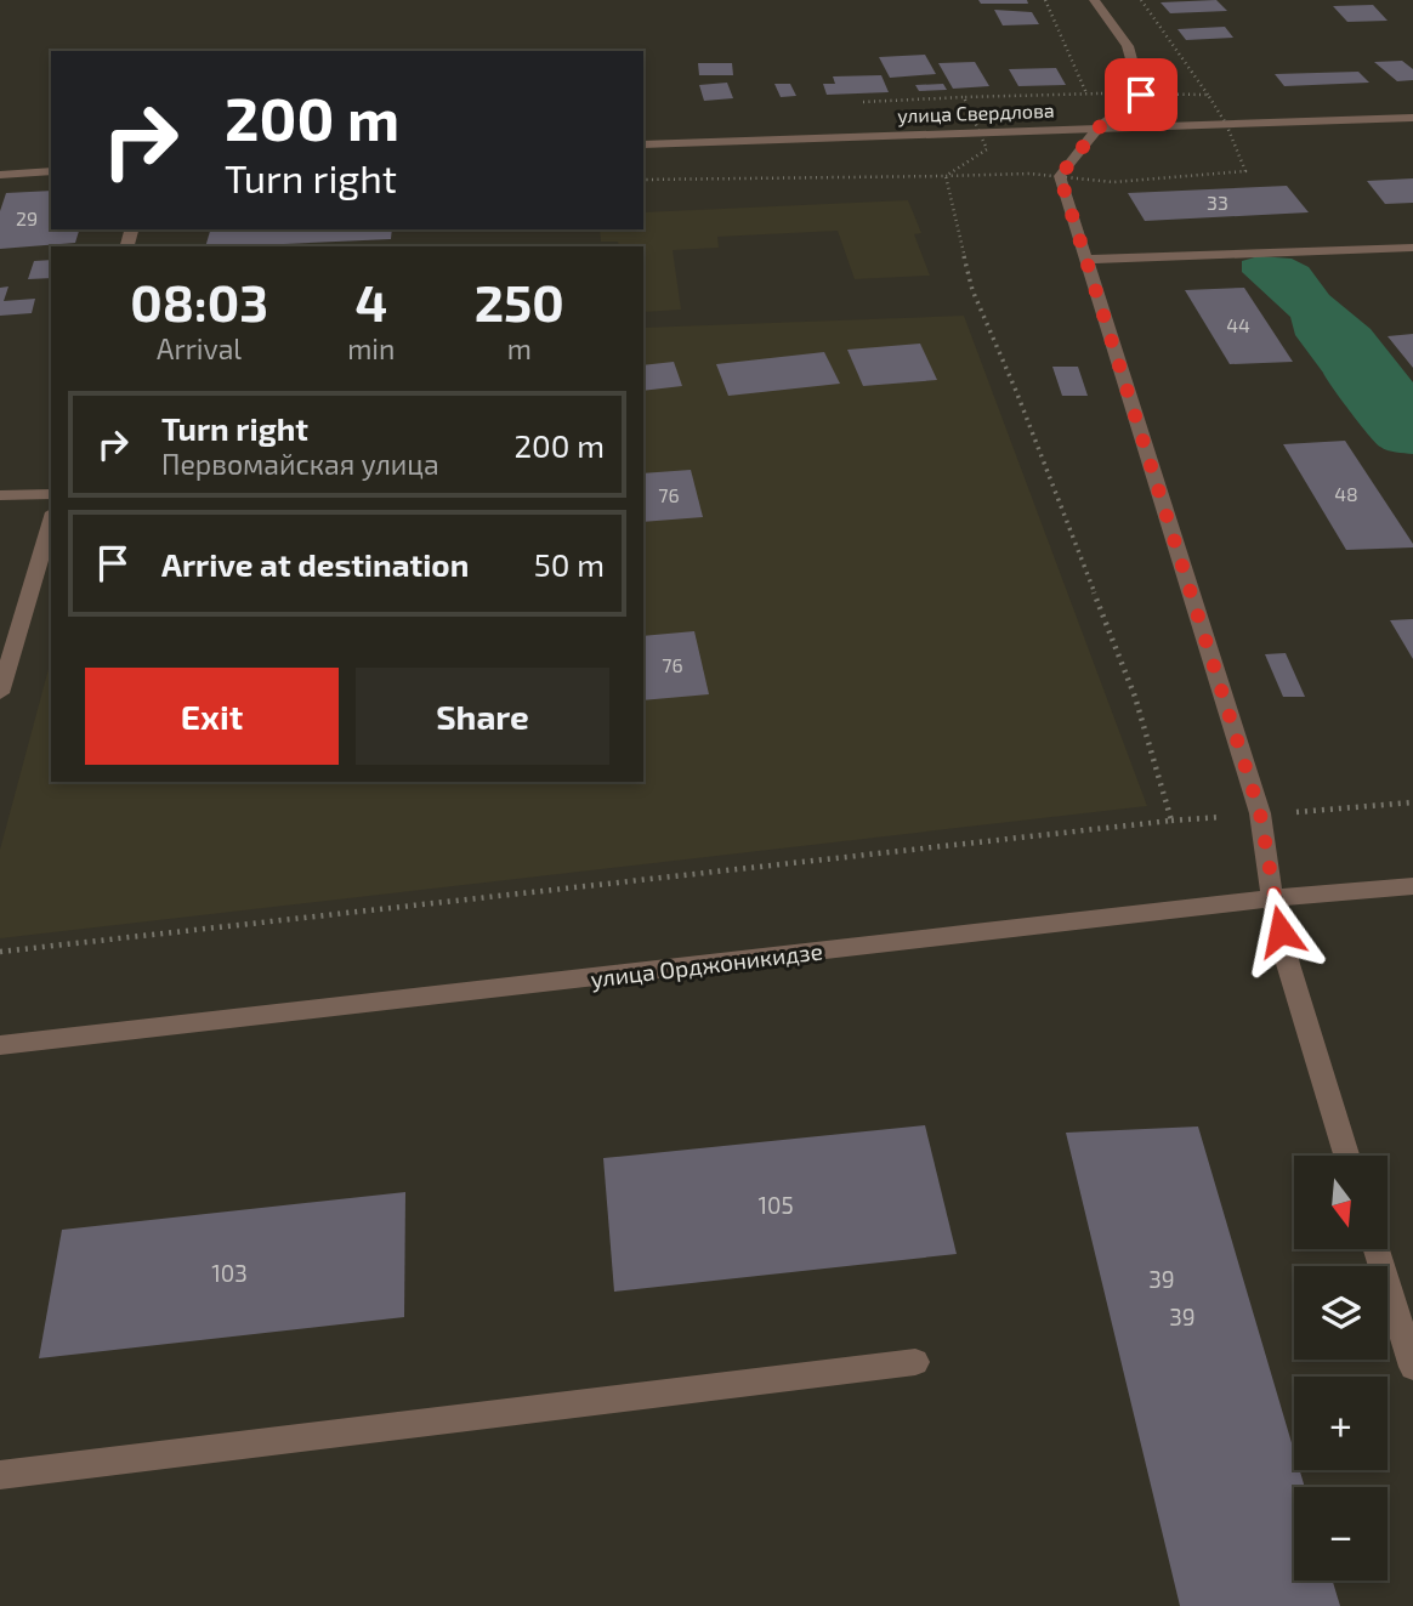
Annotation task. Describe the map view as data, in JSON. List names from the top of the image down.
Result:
{
  "streets": {
    "street": ["улица Свердлова", "улица Орджоникидзе"]
  },
  "house_numbers": [
    "33",
    "29",
    "44",
    "48",
    "76",
    "76",
    "105",
    "103",
    "39",
    "39"
  ],
  "north": "bottom",
  "page": {
    "turn": ["200 m", "Turn right"],
    "eta": [
      "08:03",
      "Arrival",
      "4",
      "min",
      "250",
      "m"
    ],
    "list": [
      {
        "name": "Turn right",
        "note": "Первомайская улица",
        "value": "200 m"
      },
      {
        "name": "Arrive at destination",
        "value": "50 m"
      }
    ],
    "buttons": ["Exit", "Share"],
    "map_buttons": ["+", "−"]
  }
}
